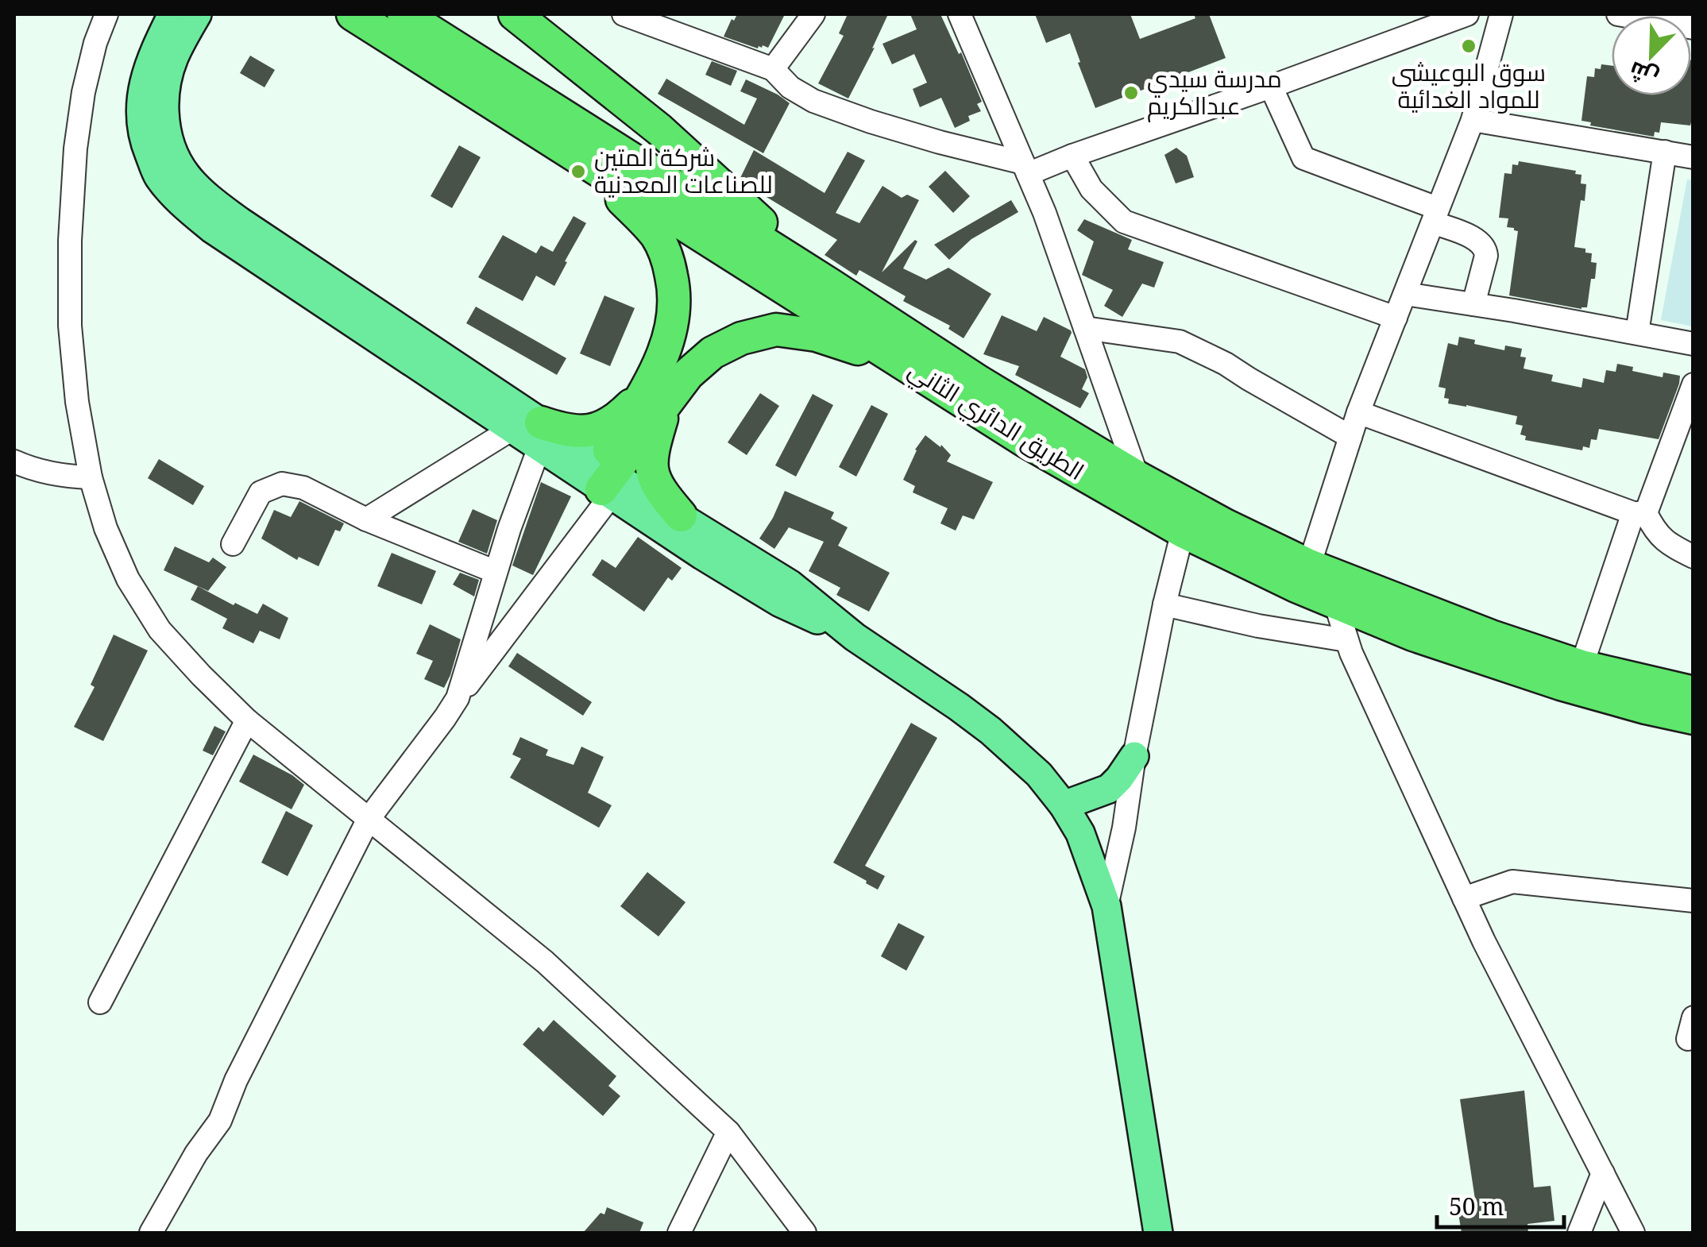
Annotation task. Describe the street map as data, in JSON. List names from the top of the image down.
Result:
{
  "streets": {
    "highway": ["الطريق الدائري الثاني"]
  },
  "places": ["سوق البوعيشي للمواد الغدائية", "مدرسة سيدي عبدالكريم", "شركة المتين للصناعات المعدنية"],
  "scale_bar": "50 m",
  "north": "bottom left"
}
